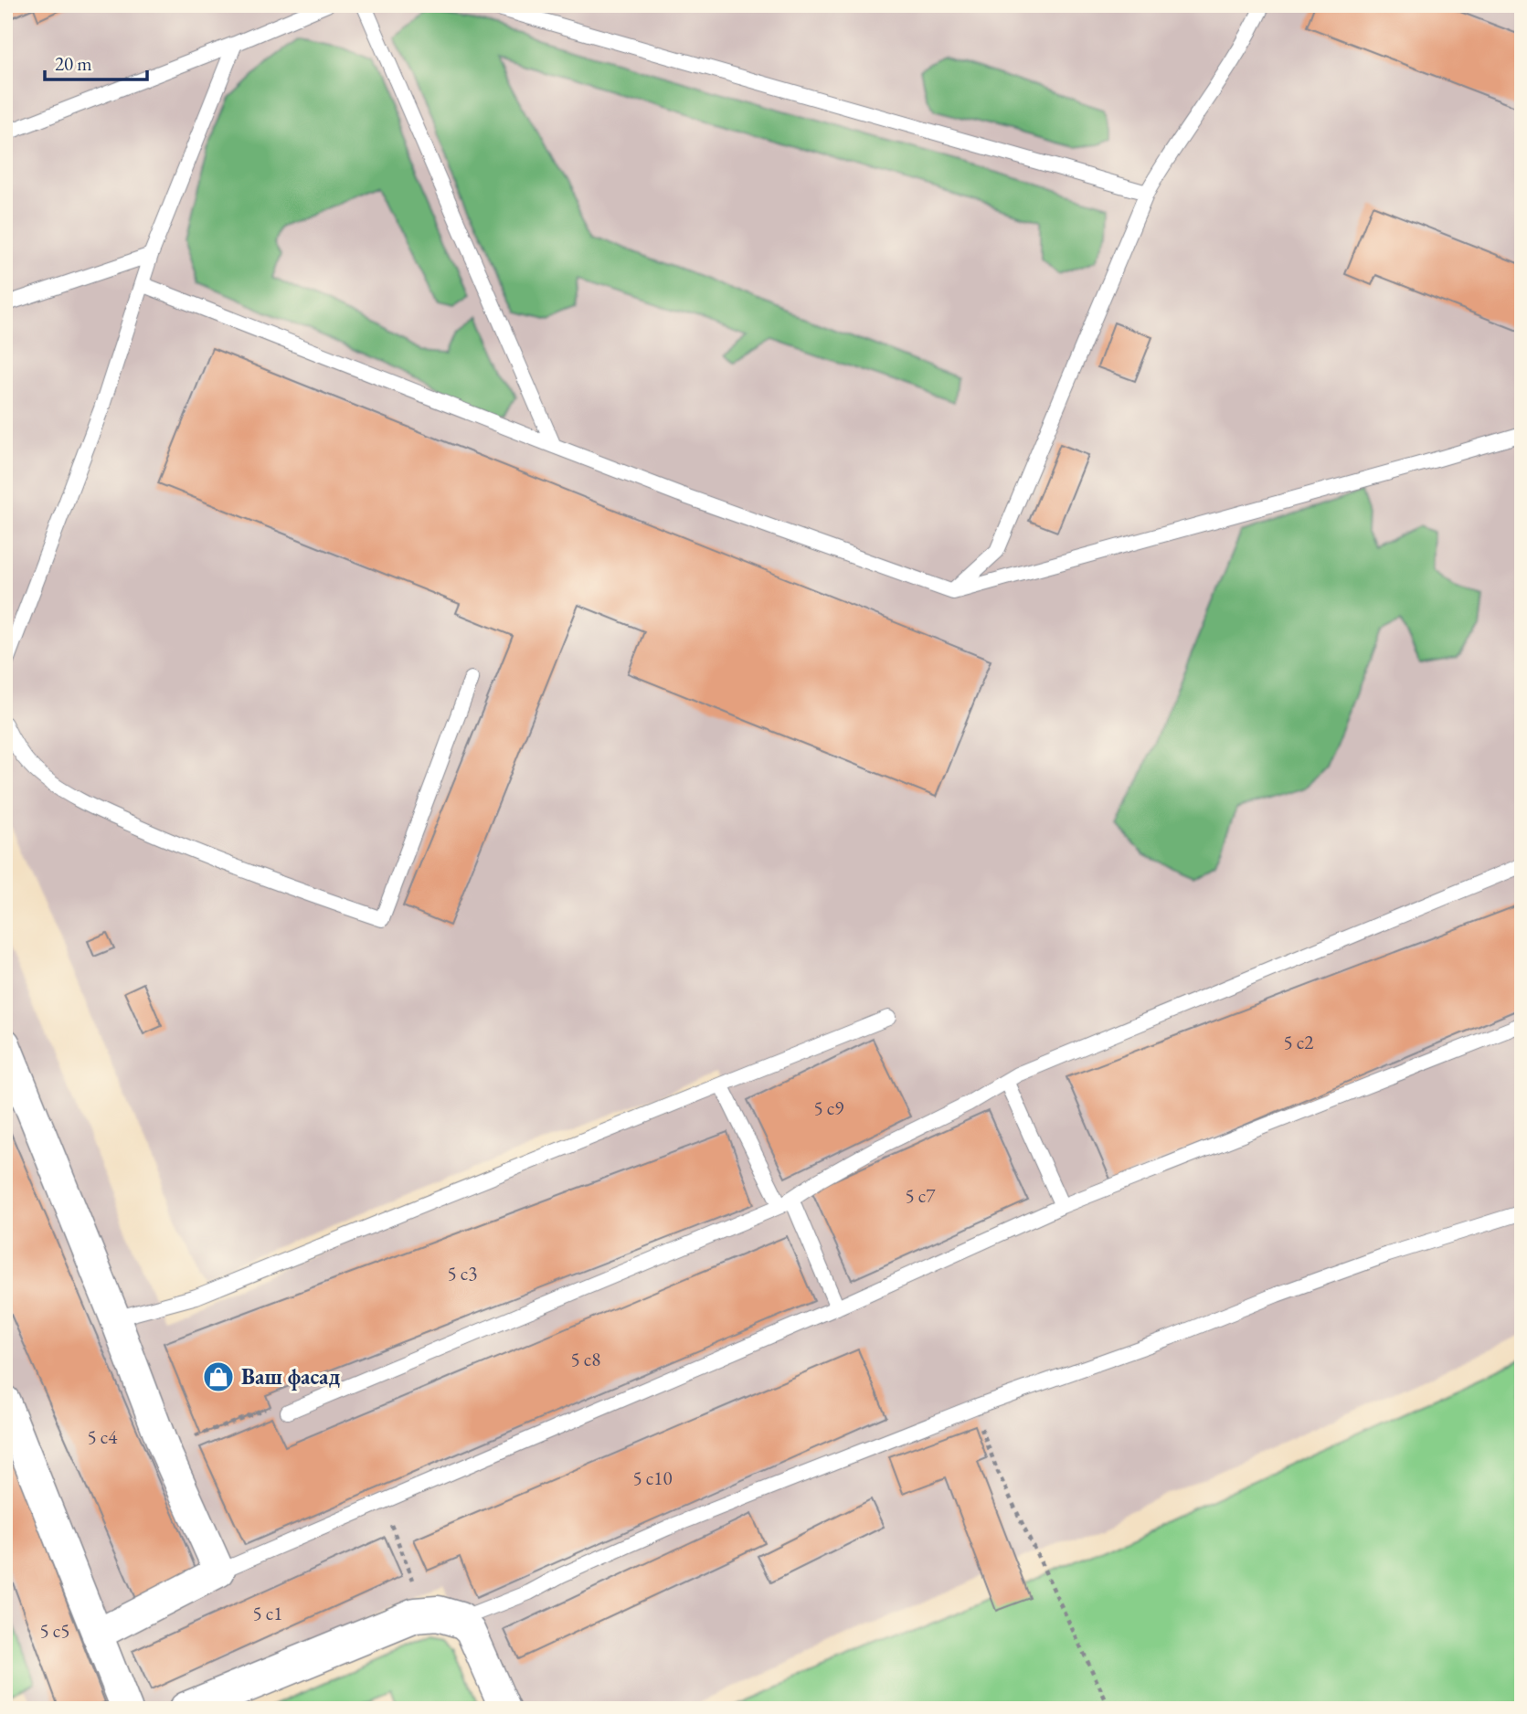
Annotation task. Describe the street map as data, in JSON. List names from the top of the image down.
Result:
{
  "places": {
    "shop": ["Ваш фасад"]
  },
  "house_numbers": [
    "5 с2",
    "5 с9",
    "5 с7",
    "5 с3",
    "5 с8",
    "5 с4",
    "5 с10",
    "5 с1",
    "5 с5"
  ],
  "scale_bar": "20 m"
}
